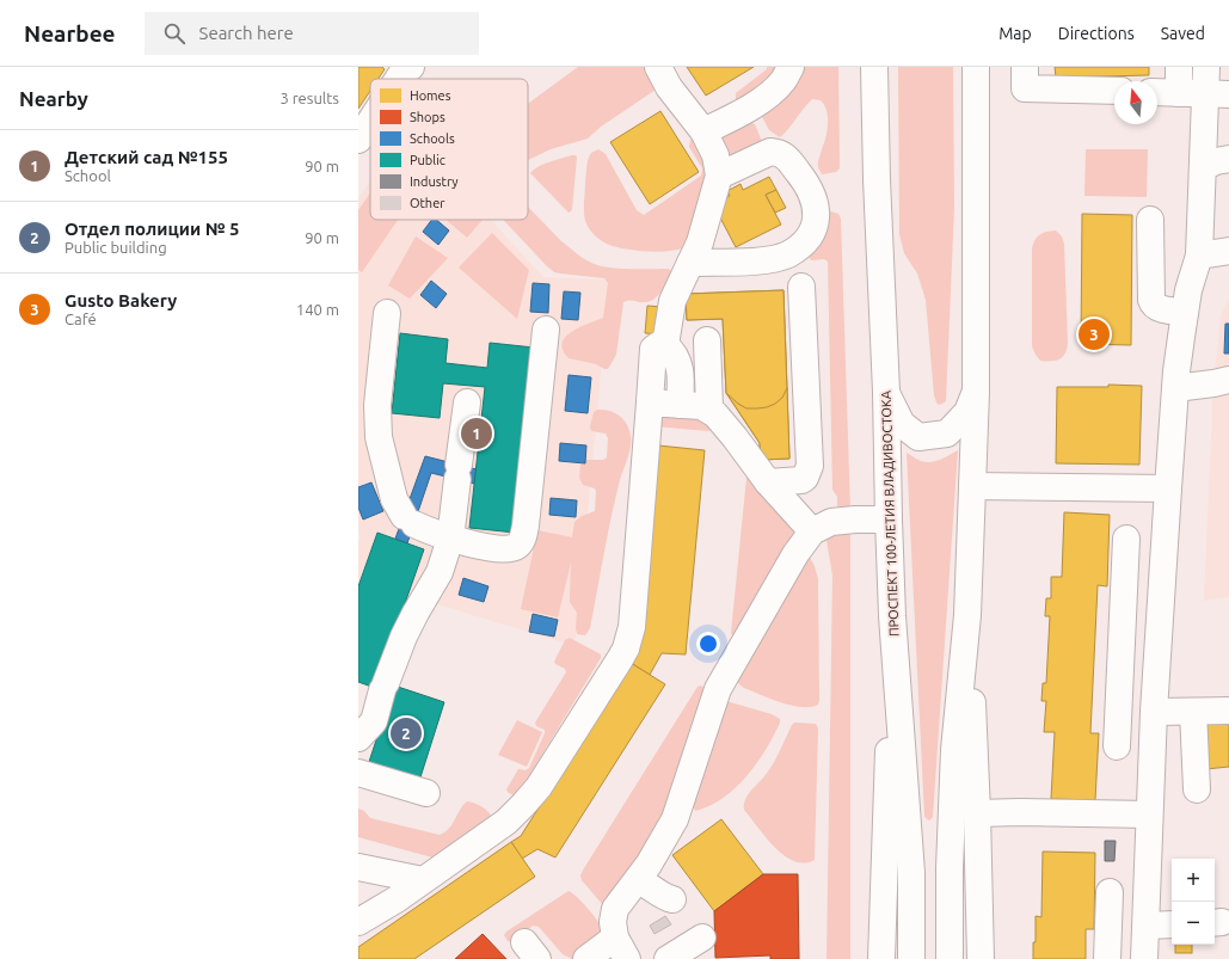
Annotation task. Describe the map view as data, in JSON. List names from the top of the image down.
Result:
{
  "streets": {
    "main road": ["ПРОСПЕКТ 100-ЛЕТИЯ ВЛАДИВОСТОКА"]
  },
  "legend": [
    "Homes",
    "Shops",
    "Schools",
    "Public",
    "Industry",
    "Other"
  ],
  "north": "top",
  "page": {
    "header": "Nearbee",
    "search": "Search here",
    "nav": ["Map", "Directions", "Saved"],
    "heading": ["Nearby", "3 results"],
    "list": [
      {
        "mark": "1",
        "name": "Детский сад №155",
        "note": "School",
        "value": "90 m"
      },
      {
        "mark": "2",
        "name": "Отдел полиции № 5",
        "note": "Public building",
        "value": "90 m"
      },
      {
        "mark": "3",
        "name": "Gusto Bakery",
        "note": "Café",
        "value": "140 m"
      }
    ],
    "pins": ["3", "1", "2"],
    "map_buttons": ["+", "−"]
  }
}
